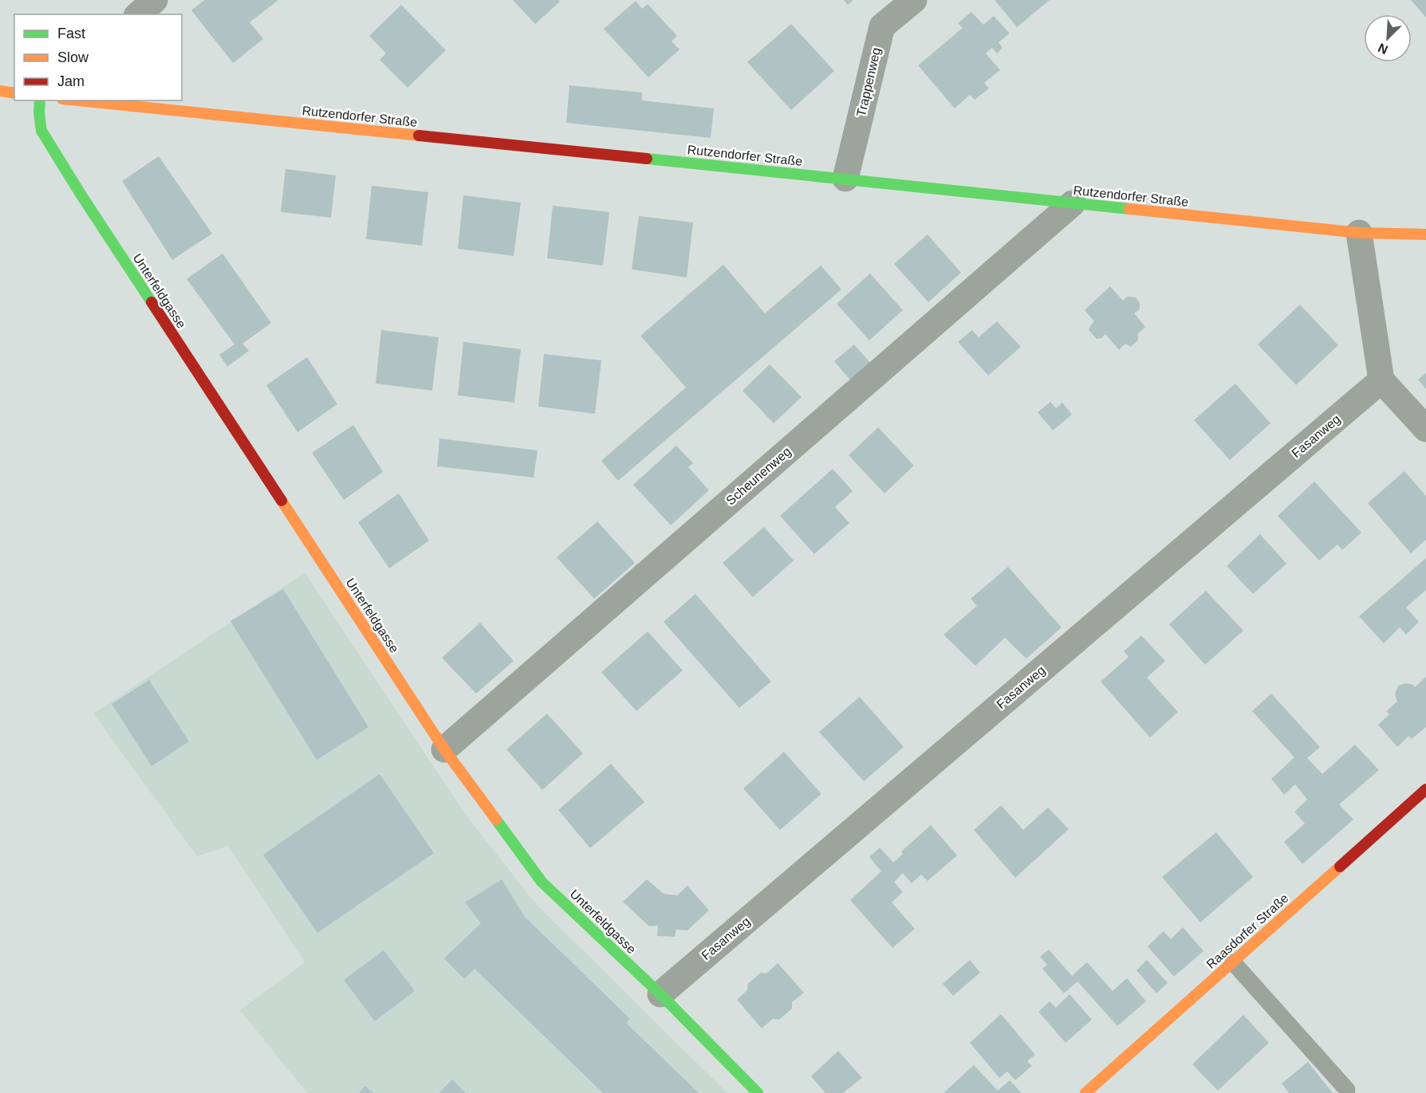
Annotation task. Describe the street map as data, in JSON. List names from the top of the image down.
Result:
{
  "streets": {
    "street": [
      "Trappenweg",
      "Rutzendorfer Straße",
      "Unterfeldgasse",
      "Fasanweg",
      "Scheunenweg",
      "Raasdorfer Straße"
    ]
  },
  "crossings": [
    ["Trappenweg", "Rutzendorfer Straße"],
    ["Rutzendorfer Straße", "Scheunenweg"],
    ["Unterfeldgasse", "Fasanweg"],
    ["Unterfeldgasse", "Scheunenweg"]
  ],
  "legend": ["Fast", "Slow", "Jam"],
  "north": "bottom left"
}
